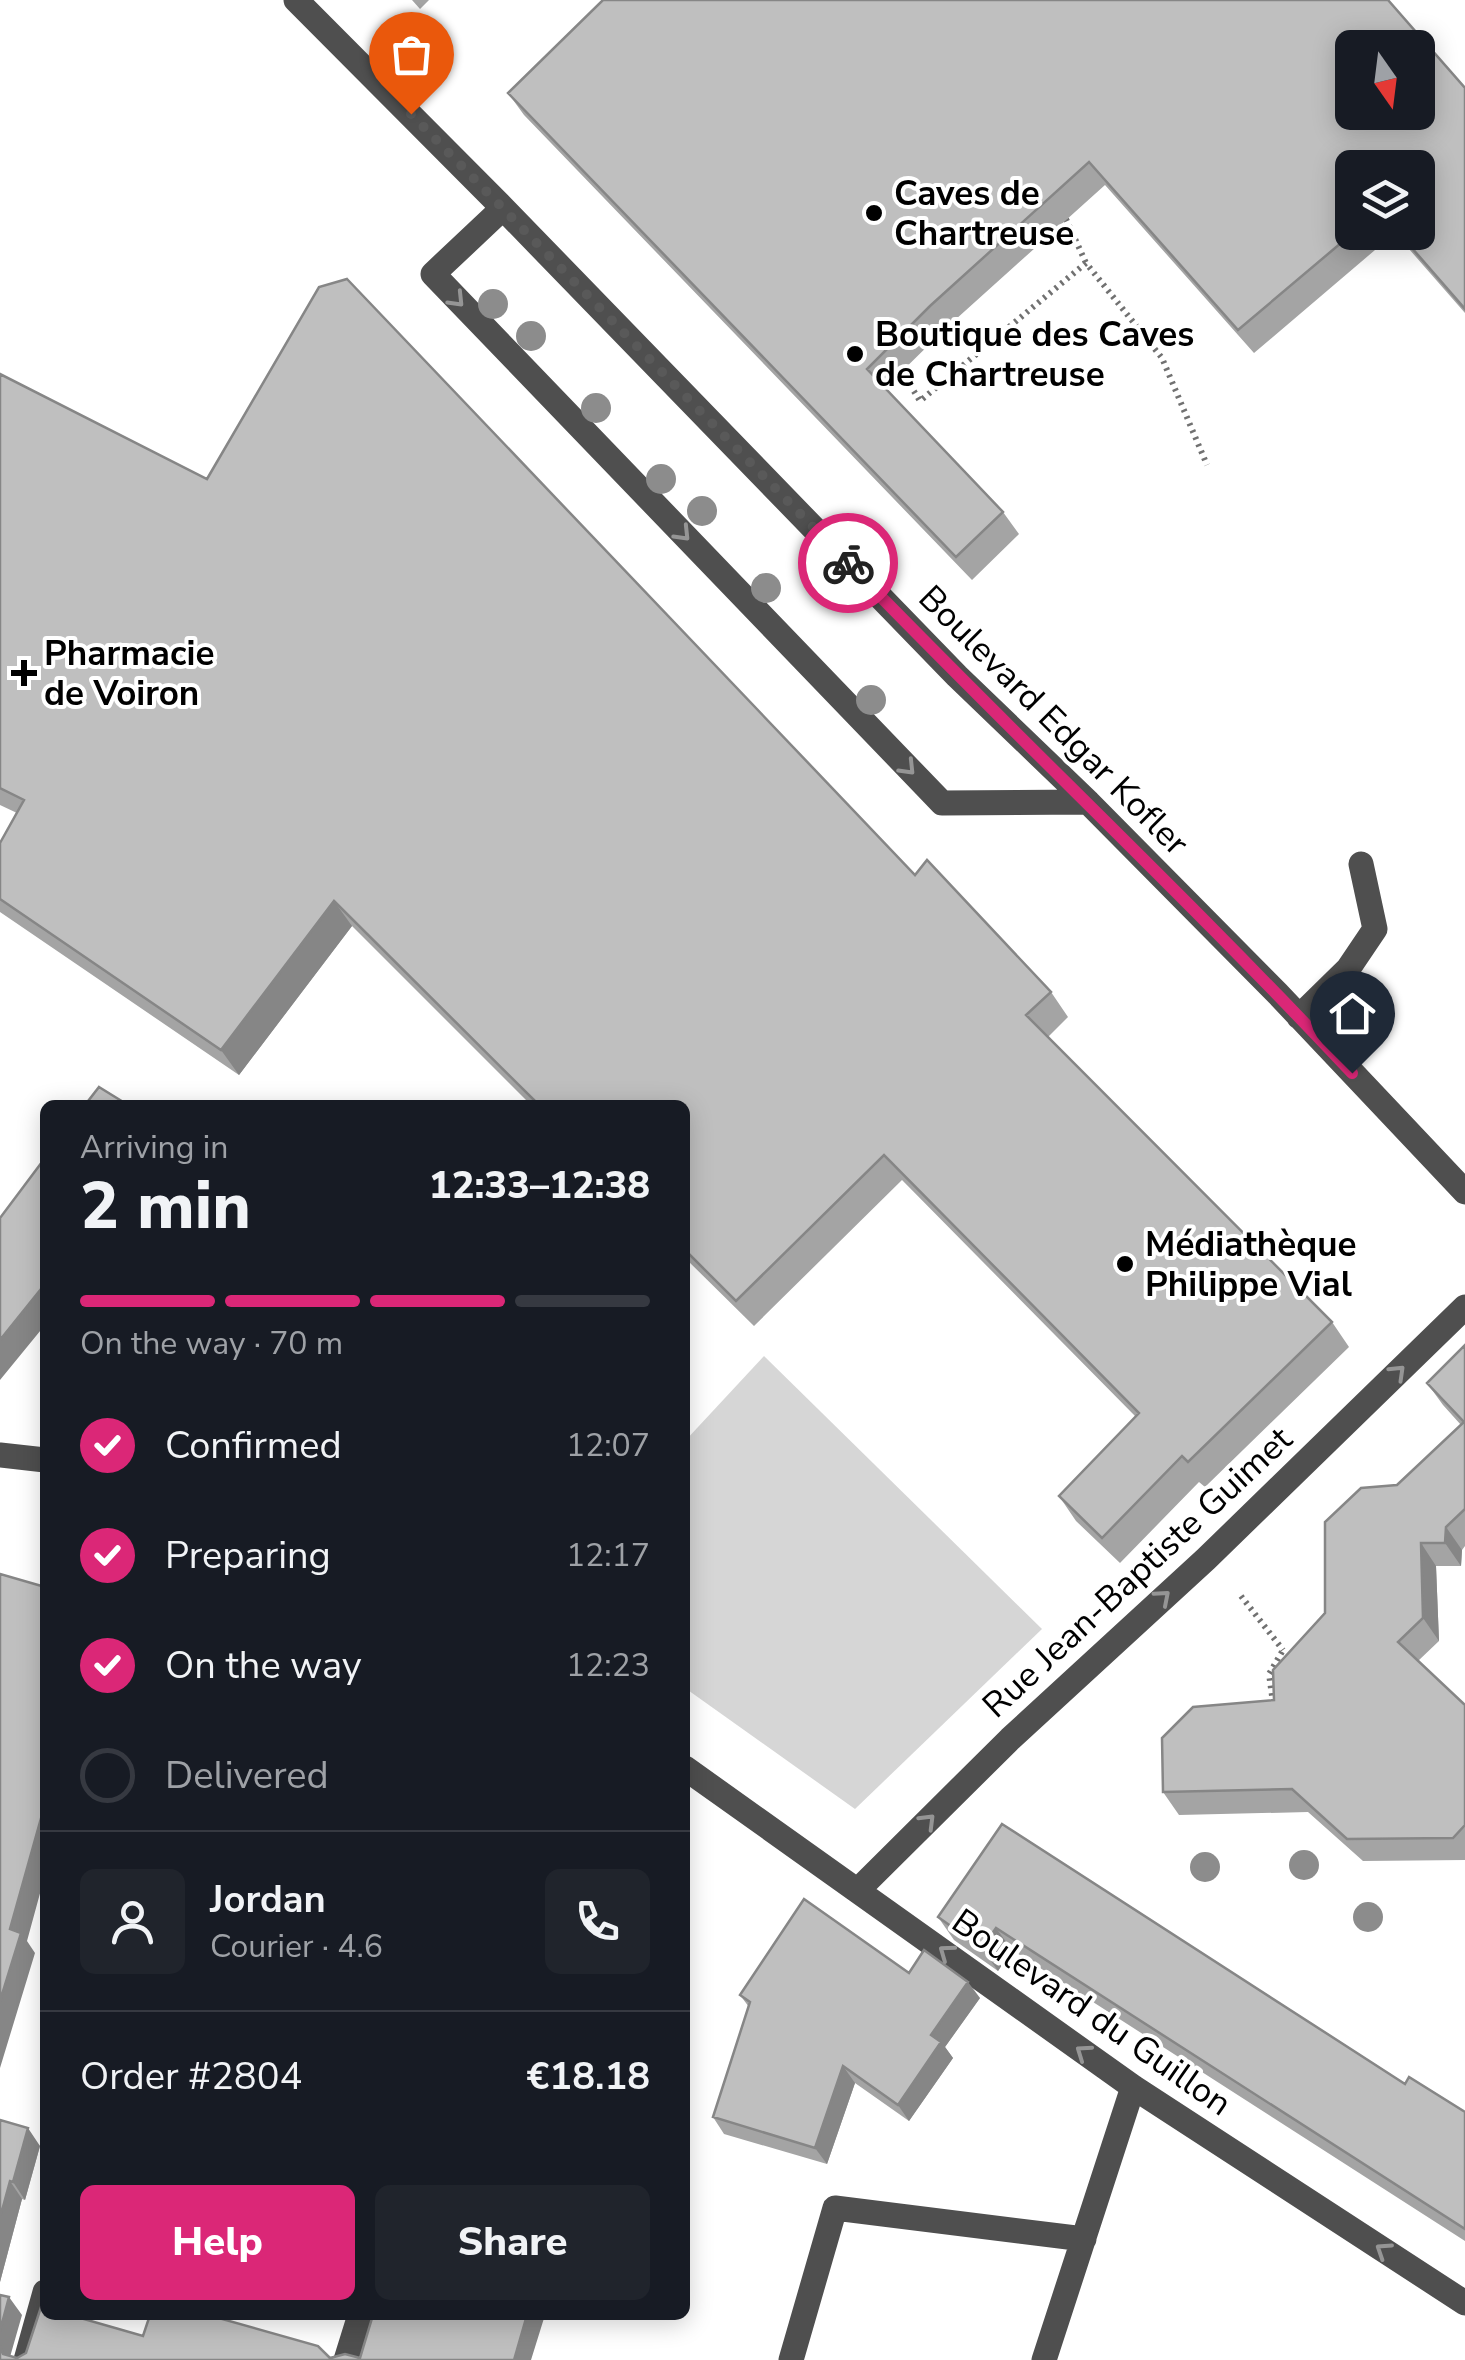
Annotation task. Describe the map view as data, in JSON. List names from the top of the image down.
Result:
{
  "streets": {
    "street": ["Boulevard Edgar Kofler", "Rue Jean-Baptiste Guimet", "Boulevard du Guillon"]
  },
  "crossings": [
    ["Rue Jean-Baptiste Guimet", "Boulevard du Guillon"]
  ],
  "one_way": ["Rue Jean-Baptiste Guimet", "Boulevard du Guillon"],
  "places": {
    "other": ["Caves de Chartreuse", "Boutique des Caves de Chartreuse", "Médiathèque Philippe Vial"],
    "health": ["Pharmacie de Voiron"]
  },
  "north": "bottom",
  "page": {
    "heading": ["2 min", "Arriving in", "12:33–12:38"],
    "panel": [
      "Jordan",
      "Courier · 4.6",
      "Order #2804",
      "€18.18"
    ],
    "bar": "On the way · 70 m",
    "list": [
      ["Confirmed", "12:07"],
      ["Preparing", "12:17"],
      ["On the way", "12:23"],
      "Delivered"
    ],
    "buttons": ["Help", "Share"]
  }
}
